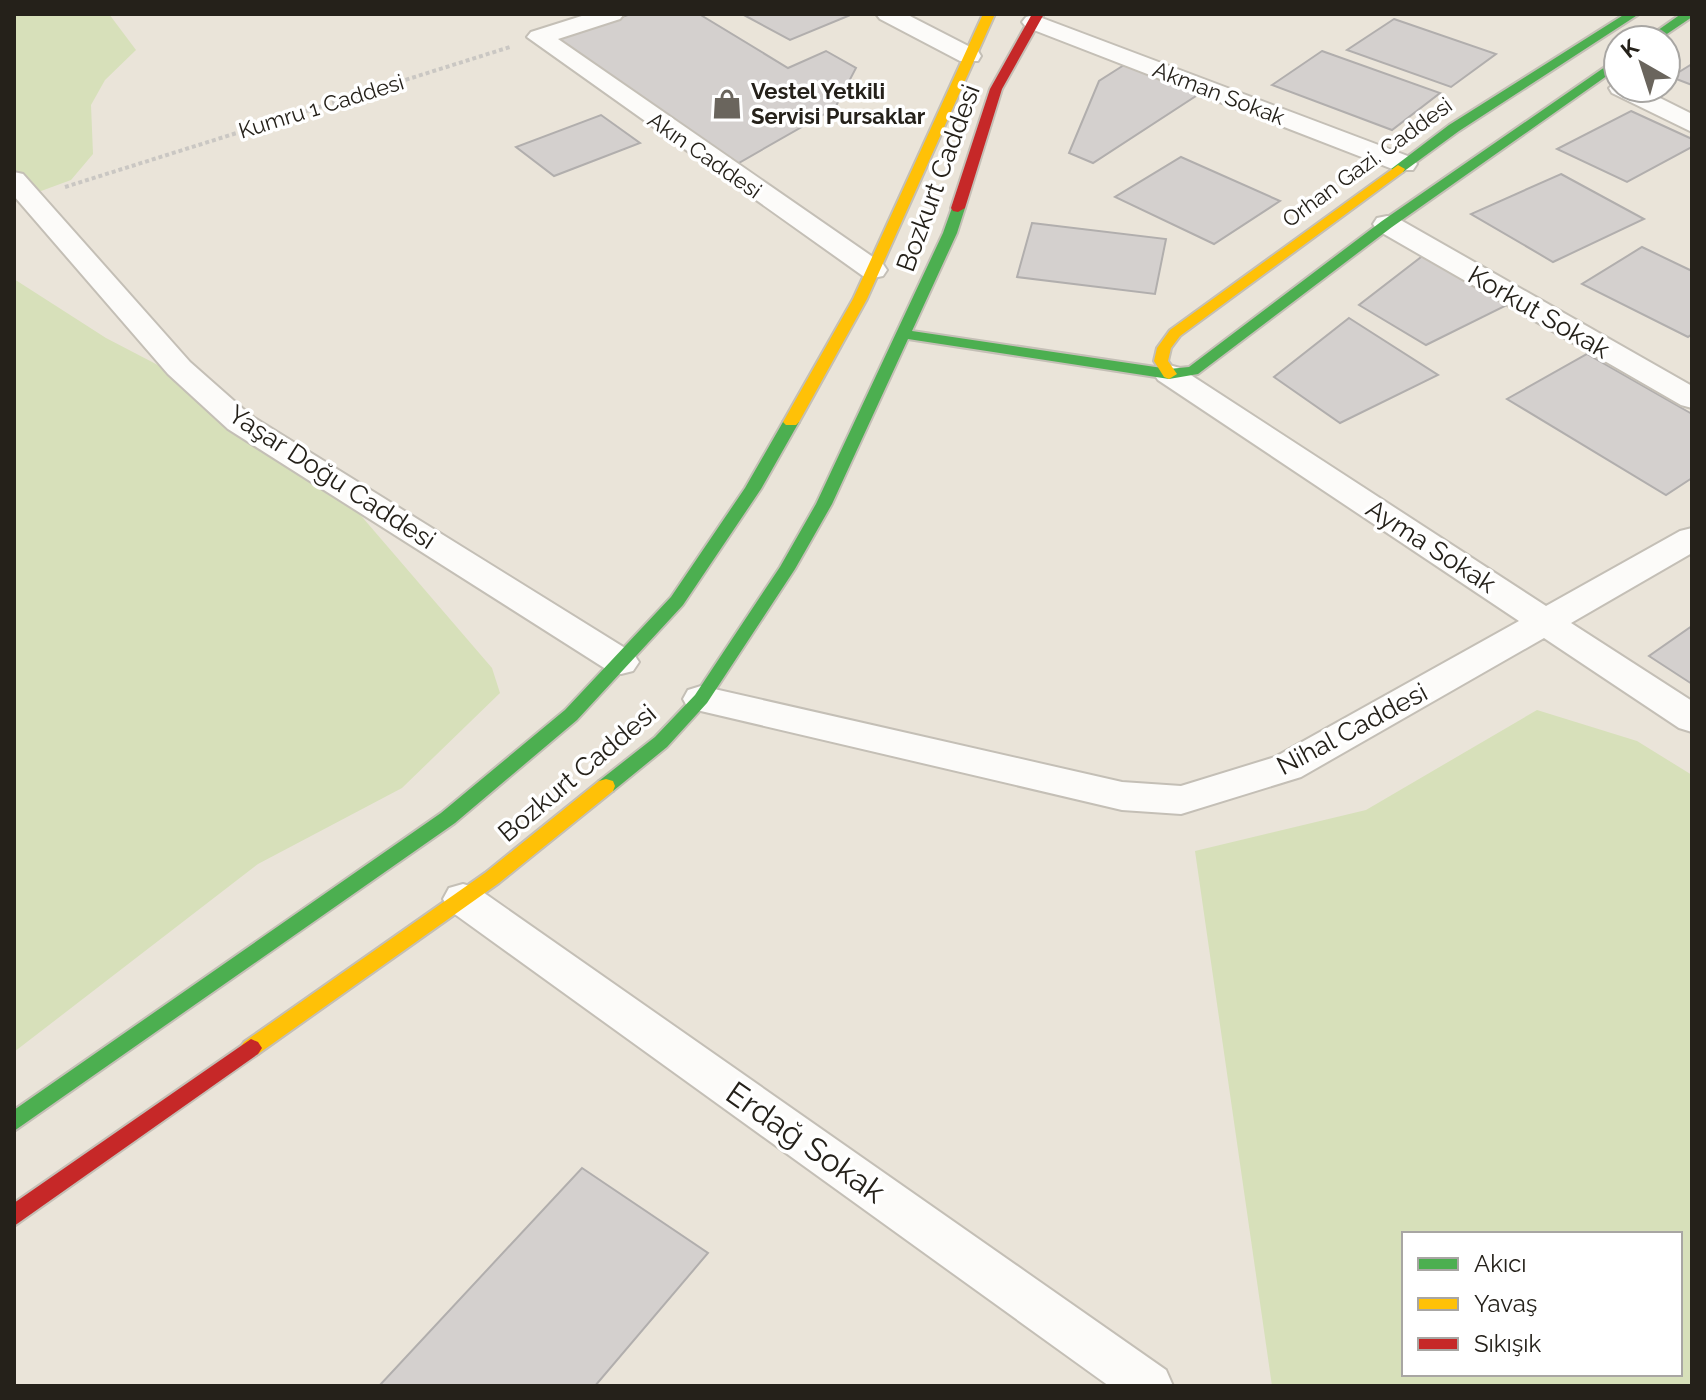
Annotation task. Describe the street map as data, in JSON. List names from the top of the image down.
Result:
{
  "streets": {
    "street": [
      "Akman Sokak",
      "Akın Caddesi",
      "Orhan Gazi. Caddesi",
      "Bozkurt Caddesi",
      "Korkut Sokak",
      "Yaşar Doğu Caddesi",
      "Ayma Sokak",
      "Nihal Caddesi",
      "Erdağ Sokak"
    ],
    "path": ["Kumru 1 Caddesi"]
  },
  "crossings": [
    ["Akman Sokak", "Orhan Gazi. Caddesi"],
    ["Akman Sokak", "Bozkurt Caddesi"],
    ["Kumru 1 Caddesi", "Akın Caddesi"],
    ["Kumru 1 Caddesi", "Yaşar Doğu Caddesi"],
    ["Akın Caddesi", "Bozkurt Caddesi"],
    ["Orhan Gazi. Caddesi", "Ayma Sokak"],
    ["Bozkurt Caddesi", "Yaşar Doğu Caddesi"],
    ["Bozkurt Caddesi", "Nihal Caddesi"],
    ["Bozkurt Caddesi", "Erdağ Sokak"],
    ["Ayma Sokak", "Nihal Caddesi"]
  ],
  "places": {
    "shop": ["Vestel Yetkili Servisi Pursaklar"]
  },
  "legend": ["Akıcı", "Yavaş", "Sıkışık"],
  "north": "top left"
}
